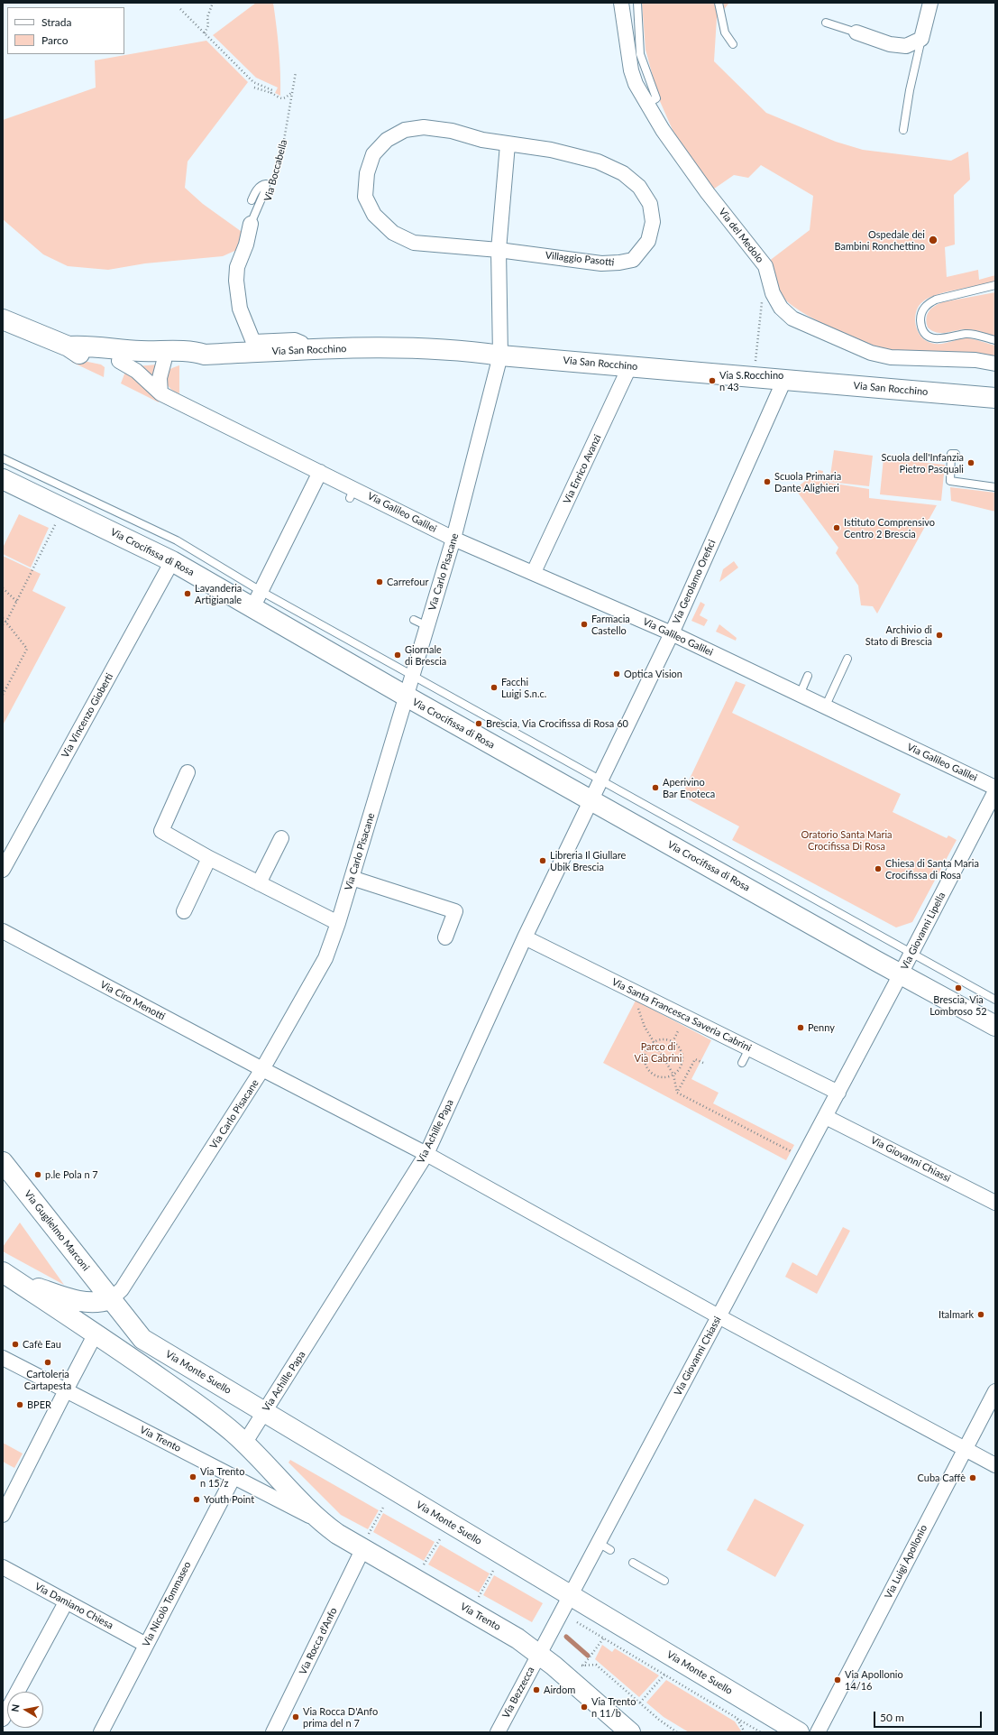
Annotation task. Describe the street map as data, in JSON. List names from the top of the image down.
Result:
{
  "streets": {
    "street": [
      "Via del Medolo",
      "Villaggio Pasotti",
      "Via San Rocchino",
      "Via Enrico Avanzi",
      "Via Galileo Galilei",
      "Via Crocifissa di Rosa",
      "Via Carlo Pisacane",
      "Via Gerolamo Orefici",
      "Via Vincenzo Gioberti",
      "Via Giovanni Lipella",
      "Via Ciro Menotti",
      "Via Santa Francesca Saveria Cabrini",
      "Via Achille Papa",
      "Via Giovanni Chiassi",
      "Via Guglielmo Marconi",
      "Via Monte Suello",
      "Via Trento",
      "Via Luigi Apollonio",
      "Via Nicolò Tommaseo",
      "Via Damiano Chiesa",
      "Via Rocca d'Anfo",
      "Via Bezzecca"
    ],
    "path": ["Via Boccabella"]
  },
  "crossings": [
    ["Via San Rocchino", "Via Enrico Avanzi"],
    ["Via San Rocchino", "Via Galileo Galilei"],
    ["Via San Rocchino", "Via Carlo Pisacane"],
    ["Via San Rocchino", "Via Gerolamo Orefici"],
    ["Via Enrico Avanzi", "Via Galileo Galilei"],
    ["Via Galileo Galilei", "Via Carlo Pisacane"],
    ["Via Galileo Galilei", "Via Gerolamo Orefici"],
    ["Via Crocifissa di Rosa", "Via Carlo Pisacane"],
    ["Via Crocifissa di Rosa", "Via Gerolamo Orefici"],
    ["Via Crocifissa di Rosa", "Via Vincenzo Gioberti"],
    ["Via Crocifissa di Rosa", "Via Giovanni Lipella"],
    ["Via Crocifissa di Rosa", "Via Achille Papa"],
    ["Via Crocifissa di Rosa", "Via Giovanni Chiassi"],
    ["Via Carlo Pisacane", "Via Ciro Menotti"],
    ["Via Carlo Pisacane", "Via Guglielmo Marconi"],
    ["Via Carlo Pisacane", "Via Monte Suello"],
    ["Via Gerolamo Orefici", "Via Achille Papa"],
    ["Via Giovanni Lipella", "Via Giovanni Chiassi"],
    ["Via Ciro Menotti", "Via Achille Papa"],
    ["Via Ciro Menotti", "Via Giovanni Chiassi"],
    ["Via Ciro Menotti", "Via Luigi Apollonio"],
    ["Via Santa Francesca Saveria Cabrini", "Via Achille Papa"],
    ["Via Santa Francesca Saveria Cabrini", "Via Giovanni Chiassi"],
    ["Via Achille Papa", "Via Monte Suello"],
    ["Via Achille Papa", "Via Trento"],
    ["Via Giovanni Chiassi", "Via Monte Suello"],
    ["Via Giovanni Chiassi", "Via Bezzecca"],
    ["Via Guglielmo Marconi", "Via Monte Suello"],
    ["Via Monte Suello", "Via Bezzecca"],
    ["Via Trento", "Via Nicolò Tommaseo"],
    ["Via Trento", "Via Rocca d'Anfo"],
    ["Via Trento", "Via Bezzecca"],
    ["Via Nicolò Tommaseo", "Via Damiano Chiesa"]
  ],
  "parks": ["Oratorio Santa Maria Crocifissa Di Rosa", "Parco di Via Cabrini"],
  "places": [
    "Ospedale dei Bambini Ronchettino",
    "Via S.Rocchino n 43",
    "Scuola dell'Infanzia Pietro Pasquali",
    "Scuola Primaria Dante Alighieri",
    "Istituto Comprensivo Centro 2 Brescia",
    "Carrefour",
    "Lavanderia Artigianale",
    "Farmacia Castello",
    "Archivio di Stato di Brescia",
    "Giornale di Brescia",
    "Optica Vision",
    "Facchi Luigi S.n.c.",
    "Brescia, Via Crocifissa di Rosa 60",
    "Aperivino Bar Enoteca",
    "Libreria Il Giullare Ubik Brescia",
    "Chiesa di Santa Maria Crocifissa di Rosa",
    "Brescia, Via Lombroso 52",
    "Penny",
    "p.le Pola n 7",
    "Italmark",
    "Cafè Eau",
    "Cartoleria Cartapesta",
    "BPER",
    "Via Trento n 15/z",
    "Cuba Caffè",
    "Youth Point",
    "Via Apollonio 14/16",
    "Airdom",
    "Via Trento n 11/b",
    "Via Rocca D'Anfo prima del n 7"
  ],
  "legend": ["Strada", "Parco"],
  "scale_bar": "50 m",
  "north": "left"
}
